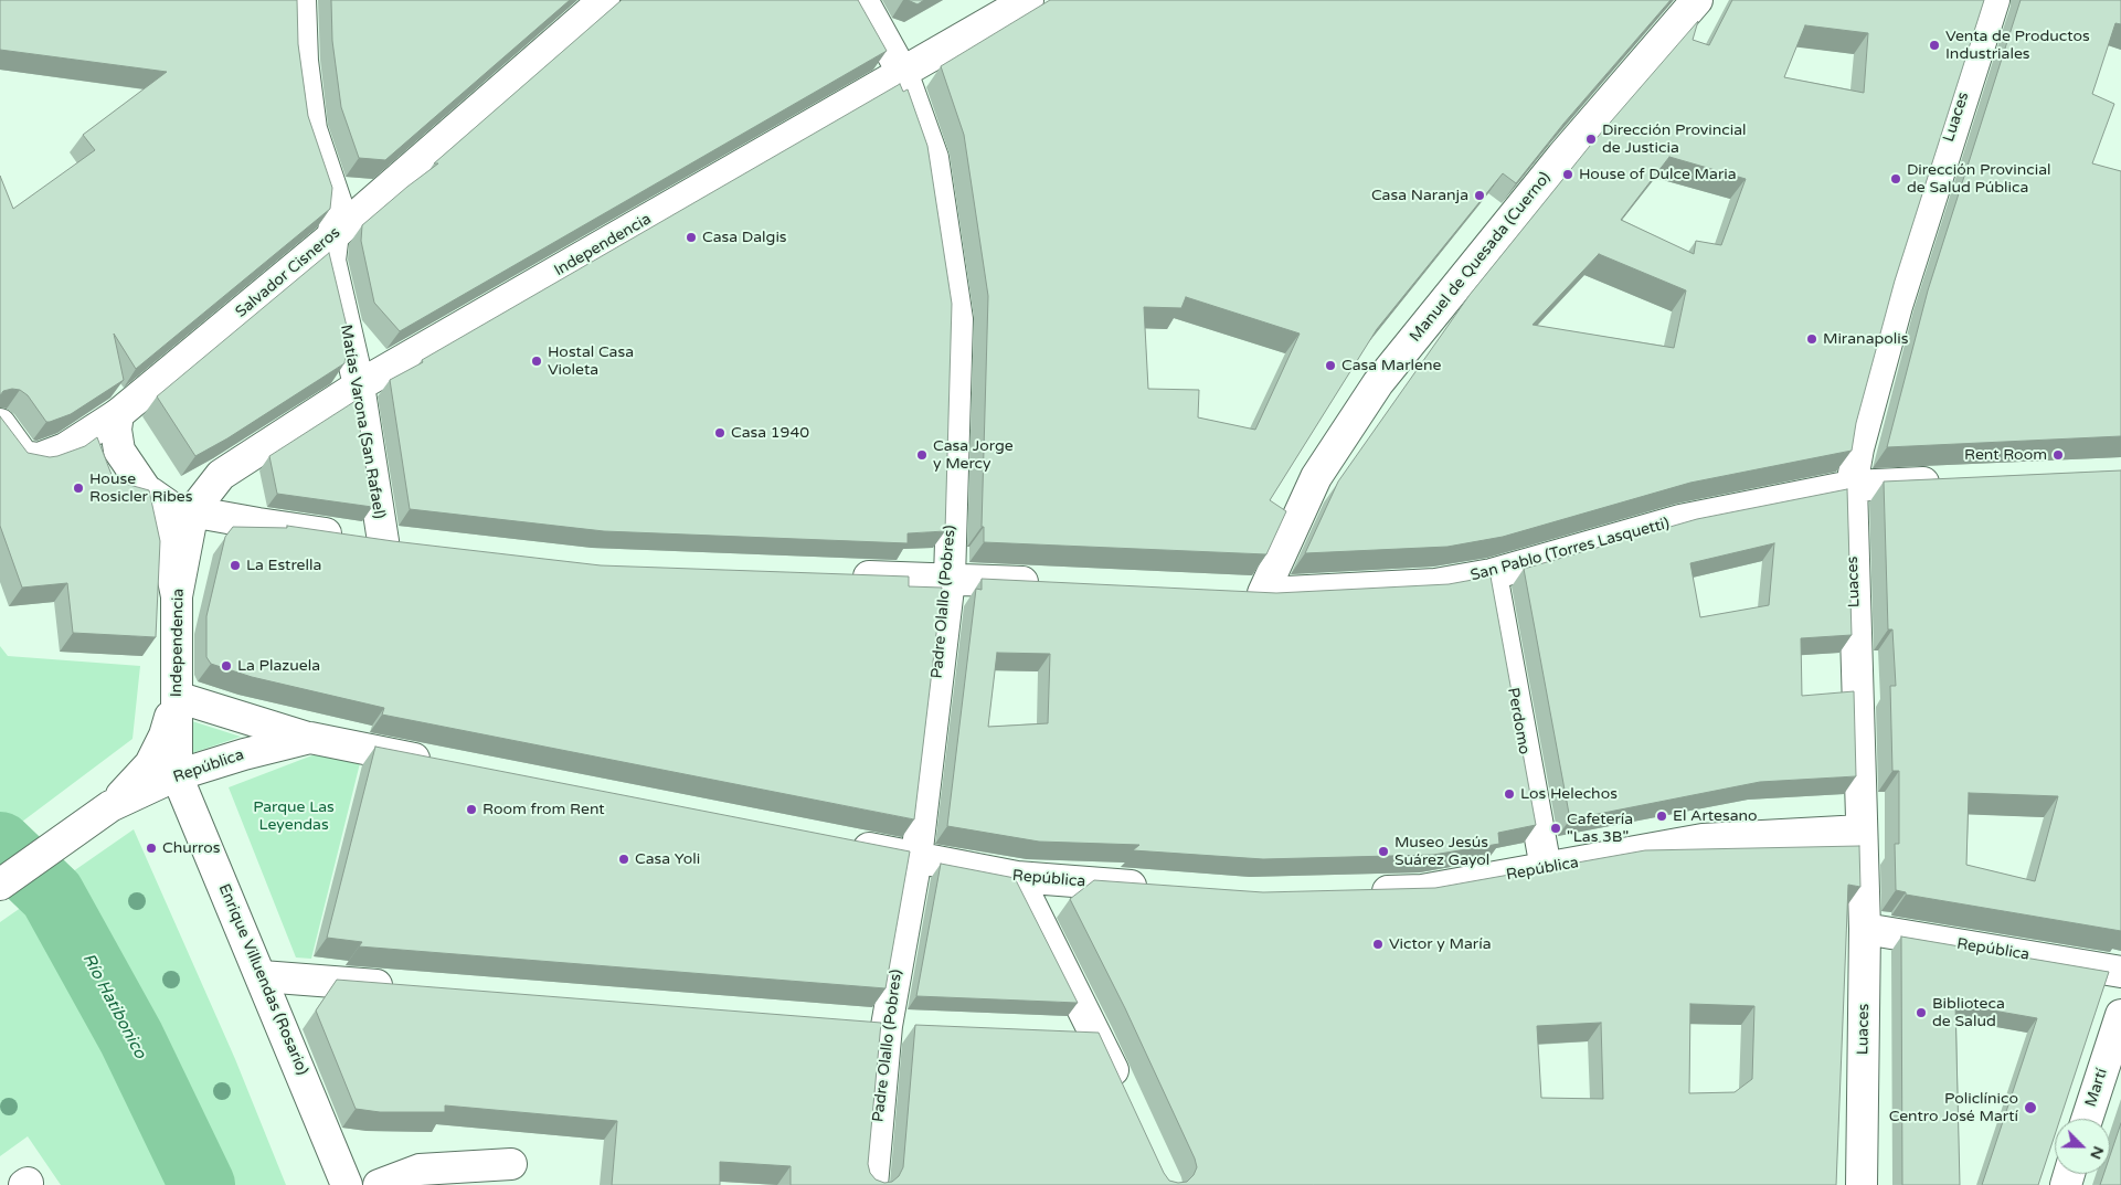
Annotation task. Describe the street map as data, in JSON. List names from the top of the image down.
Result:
{
  "streets": {
    "street": [
      "Luaces",
      "Independencia",
      "Manuel de Quesada (Cuerno)",
      "Salvador Cisneros",
      "Matías Varona (San Rafael)",
      "San Pablo (Torres Lasquetti)",
      "Padre Olallo (Pobres)",
      "Perdomo",
      "República",
      "Enrique Villuendas (Rosario)",
      "Martí"
    ]
  },
  "crossings": [
    ["Luaces", "San Pablo (Torres Lasquetti)"],
    ["Luaces", "República"],
    ["Independencia", "Matías Varona (San Rafael)"],
    ["Independencia", "Padre Olallo (Pobres)"],
    ["Independencia", "República"],
    ["Independencia", "Enrique Villuendas (Rosario)"],
    ["Manuel de Quesada (Cuerno)", "San Pablo (Torres Lasquetti)"],
    ["Salvador Cisneros", "Matías Varona (San Rafael)"],
    ["San Pablo (Torres Lasquetti)", "Perdomo"],
    ["Padre Olallo (Pobres)", "República"],
    ["Perdomo", "República"],
    ["República", "Enrique Villuendas (Rosario)"]
  ],
  "water": ["Río Hatibonico"],
  "parks": ["Parque Las Leyendas"],
  "places": [
    "Venta de Productos Industriales",
    "Dirección Provincial de Justicia",
    "House of Dulce Maria",
    "Dirección Provincial de Salud Pública",
    "Casa Naranja",
    "Casa Dalgis",
    "Miranapolis",
    "Hostal Casa Violeta",
    "Casa Marlene",
    "Casa 1940",
    "Casa Jorge y Mercy",
    "Rent Room",
    "House Rosicler Ribes",
    "La Estrella",
    "La Plazuela",
    "Los Helechos",
    "Room from Rent",
    "El Artesano",
    "Cafetería \"Las 3B\"",
    "Churros",
    "Museo Jesús Suárez Gayol",
    "Casa Yoli",
    "Victor y María",
    "Biblioteca de Salud",
    "Policlínico Centro José Martí"
  ],
  "north": "bottom right"
}
